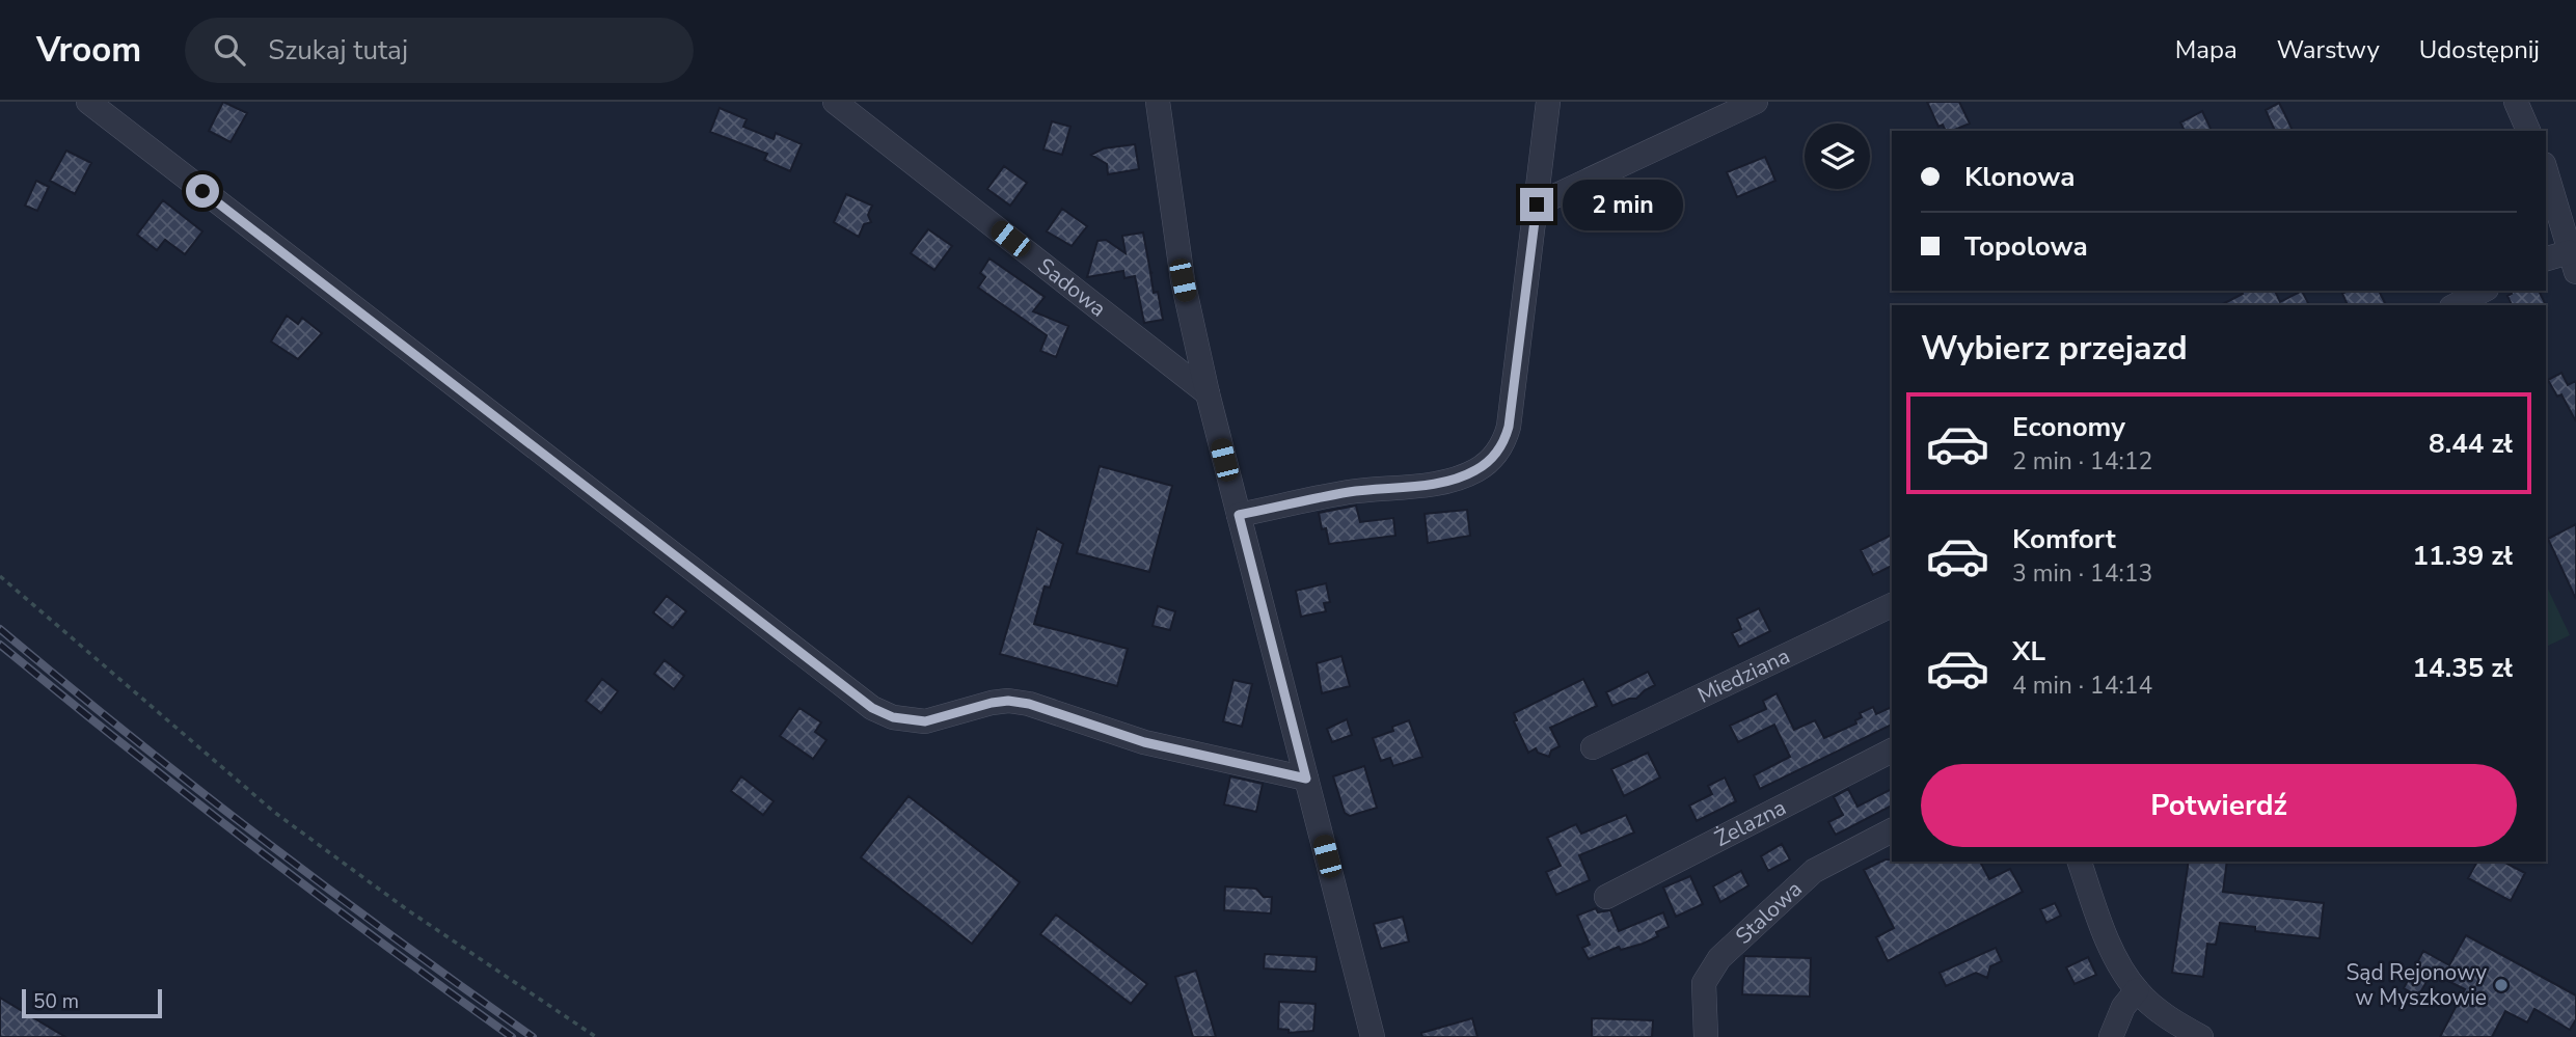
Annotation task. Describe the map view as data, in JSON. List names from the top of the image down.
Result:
{
  "streets": {
    "street": [
      "Sadowa",
      "Miedziana",
      "Żelazna",
      "Stalowa"
    ]
  },
  "places": ["Sąd Rejonowy w Myszkowie"],
  "scale_bar": "50 m",
  "page": {
    "header": "Vroom",
    "search": "Szukaj tutaj",
    "nav": ["Mapa", "Warstwy", "Udostępnij"],
    "banner": ["Klonowa", "Topolowa"],
    "bubble": "2 min",
    "heading": "Wybierz przejazd",
    "list": [
      {
        "name": "Economy",
        "note": "2 min · 14:12",
        "value": "8.44 zł"
      },
      {
        "name": "Komfort",
        "note": "3 min · 14:13",
        "value": "11.39 zł"
      },
      {
        "name": "XL",
        "note": "4 min · 14:14",
        "value": "14.35 zł"
      }
    ],
    "buttons": "Potwierdź",
    "scale": "50 m"
  }
}
